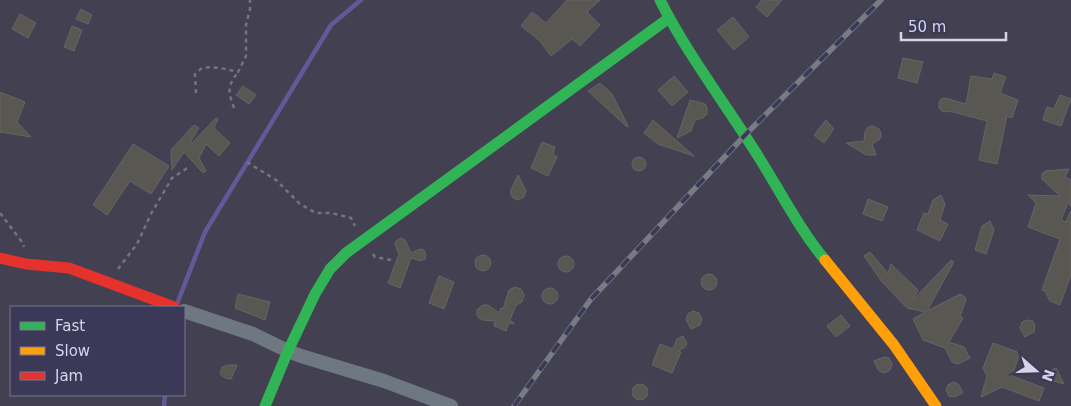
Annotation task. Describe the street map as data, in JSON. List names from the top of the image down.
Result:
{
  "legend": ["Fast", "Slow", "Jam"],
  "scale_bar": "50 m",
  "north": "right"
}
